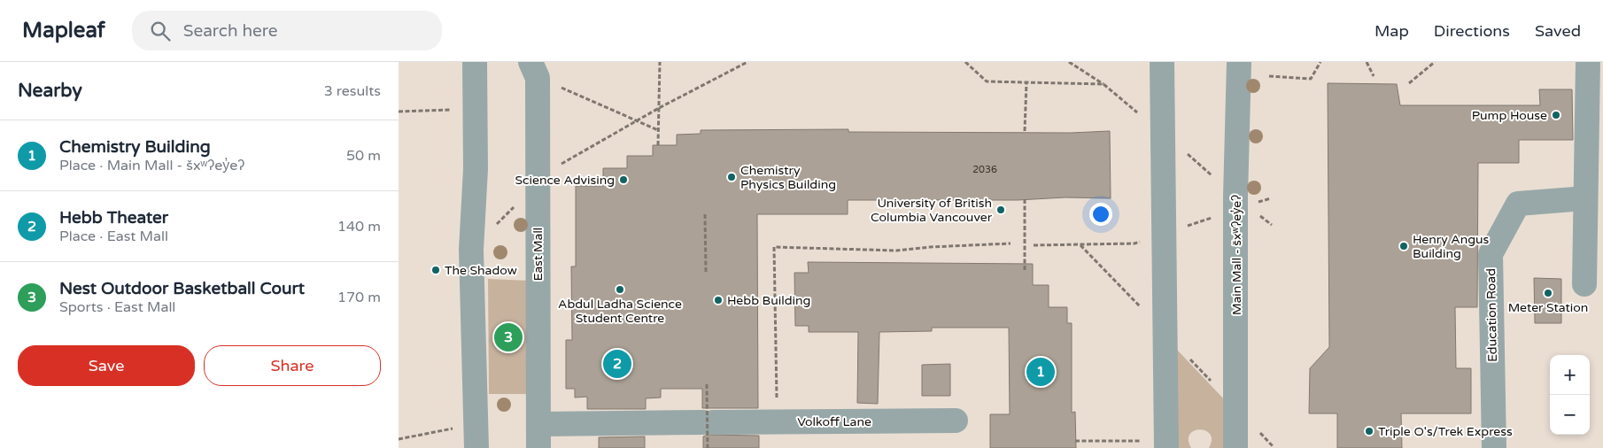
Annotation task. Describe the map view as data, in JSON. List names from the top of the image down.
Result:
{
  "streets": {
    "street": [
      "East Mall",
      "Main Mall - šxʷʔey̓eʔ",
      "Education Road",
      "Volkoff Lane"
    ]
  },
  "crossings": [
    ["East Mall", "Volkoff Lane"]
  ],
  "places": [
    "Pump House",
    "Chemistry Physics Building",
    "Science Advising",
    "University of British Columbia Vancouver",
    "Henry Angus Building",
    "The Shadow",
    "Abdul Ladha Science Student Centre",
    "Meter Station",
    "Hebb Building",
    "Triple O's/Trek Express"
  ],
  "house_numbers": ["2036"],
  "page": {
    "header": "Mapleaf",
    "search": "Search here",
    "nav": ["Map", "Directions", "Saved"],
    "heading": ["Nearby", "3 results"],
    "list": [
      {
        "mark": "1",
        "name": "Chemistry Building",
        "note": "Place · Main Mall - šxʷʔey̓eʔ",
        "value": "50 m"
      },
      {
        "mark": "2",
        "name": "Hebb Theater",
        "note": "Place · East Mall",
        "value": "140 m"
      },
      {
        "mark": "3",
        "name": "Nest Outdoor Basketball Court",
        "note": "Sports · East Mall",
        "value": "170 m"
      }
    ],
    "pins": ["3", "2", "1"],
    "buttons": ["Save", "Share"],
    "map_buttons": ["+", "−"]
  }
}
